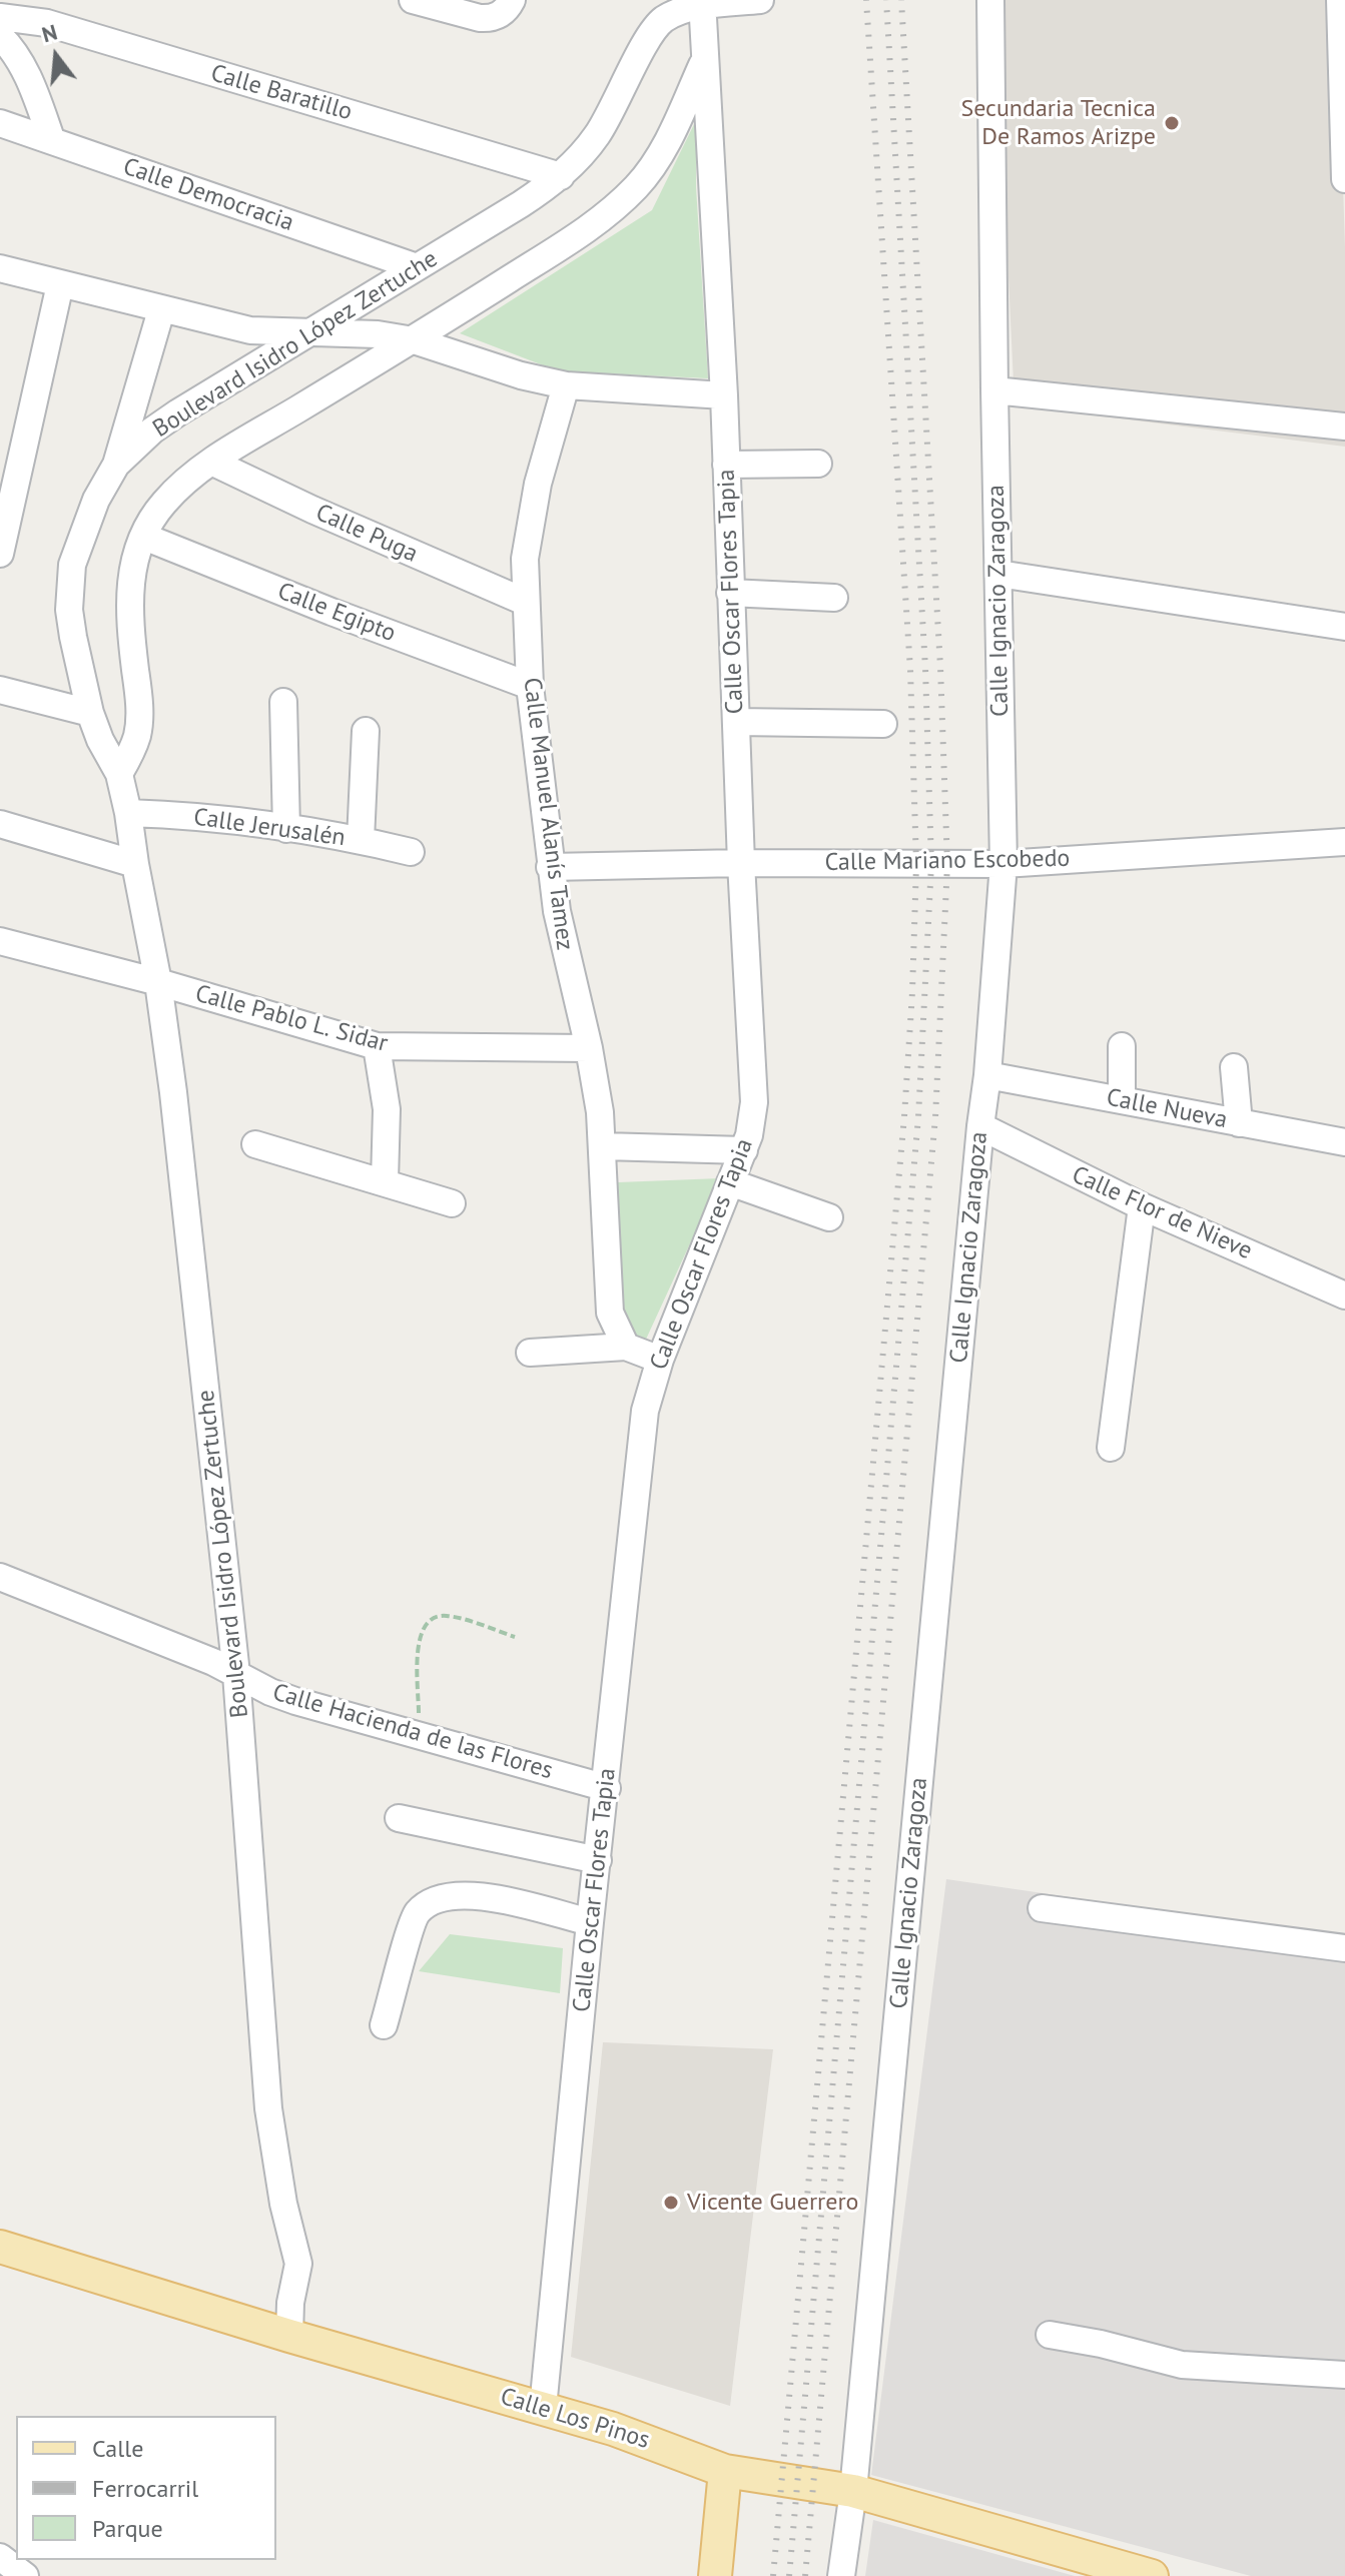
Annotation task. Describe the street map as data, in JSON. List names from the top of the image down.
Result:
{
  "streets": {
    "main road": ["Calle Los Pinos"],
    "street": [
      "Calle Baratillo",
      "Calle Democracia",
      "Boulevard Isidro López Zertuche",
      "Calle Puga",
      "Calle Oscar Flores Tapia",
      "Calle Ignacio Zaragoza",
      "Calle Egipto",
      "Calle Manuel Alanís Tamez",
      "Calle Jerusalén",
      "Calle Mariano Escobedo",
      "Calle Pablo L. Sidar",
      "Calle Nueva",
      "Calle Flor de Nieve",
      "Calle Hacienda de las Flores"
    ]
  },
  "crossings": [
    ["Calle Baratillo", "Boulevard Isidro López Zertuche"],
    ["Calle Democracia", "Boulevard Isidro López Zertuche"],
    ["Boulevard Isidro López Zertuche", "Calle Oscar Flores Tapia"],
    ["Boulevard Isidro López Zertuche", "Calle Jerusalén"],
    ["Boulevard Isidro López Zertuche", "Calle Pablo L. Sidar"],
    ["Boulevard Isidro López Zertuche", "Calle Hacienda de las Flores"],
    ["Boulevard Isidro López Zertuche", "Calle Los Pinos"],
    ["Calle Puga", "Calle Manuel Alanís Tamez"],
    ["Calle Oscar Flores Tapia", "Calle Mariano Escobedo"],
    ["Calle Oscar Flores Tapia", "Calle Hacienda de las Flores"],
    ["Calle Oscar Flores Tapia", "Calle Los Pinos"],
    ["Calle Ignacio Zaragoza", "Calle Mariano Escobedo"],
    ["Calle Ignacio Zaragoza", "Calle Nueva"],
    ["Calle Ignacio Zaragoza", "Calle Flor de Nieve"],
    ["Calle Ignacio Zaragoza", "Calle Los Pinos"],
    ["Calle Egipto", "Calle Manuel Alanís Tamez"],
    ["Calle Manuel Alanís Tamez", "Calle Mariano Escobedo"],
    ["Calle Manuel Alanís Tamez", "Calle Pablo L. Sidar"]
  ],
  "places": ["Secundaria Tecnica De Ramos Arizpe", "Vicente Guerrero"],
  "legend": ["Calle", "Ferrocarril", "Parque"],
  "north": "top"
}
